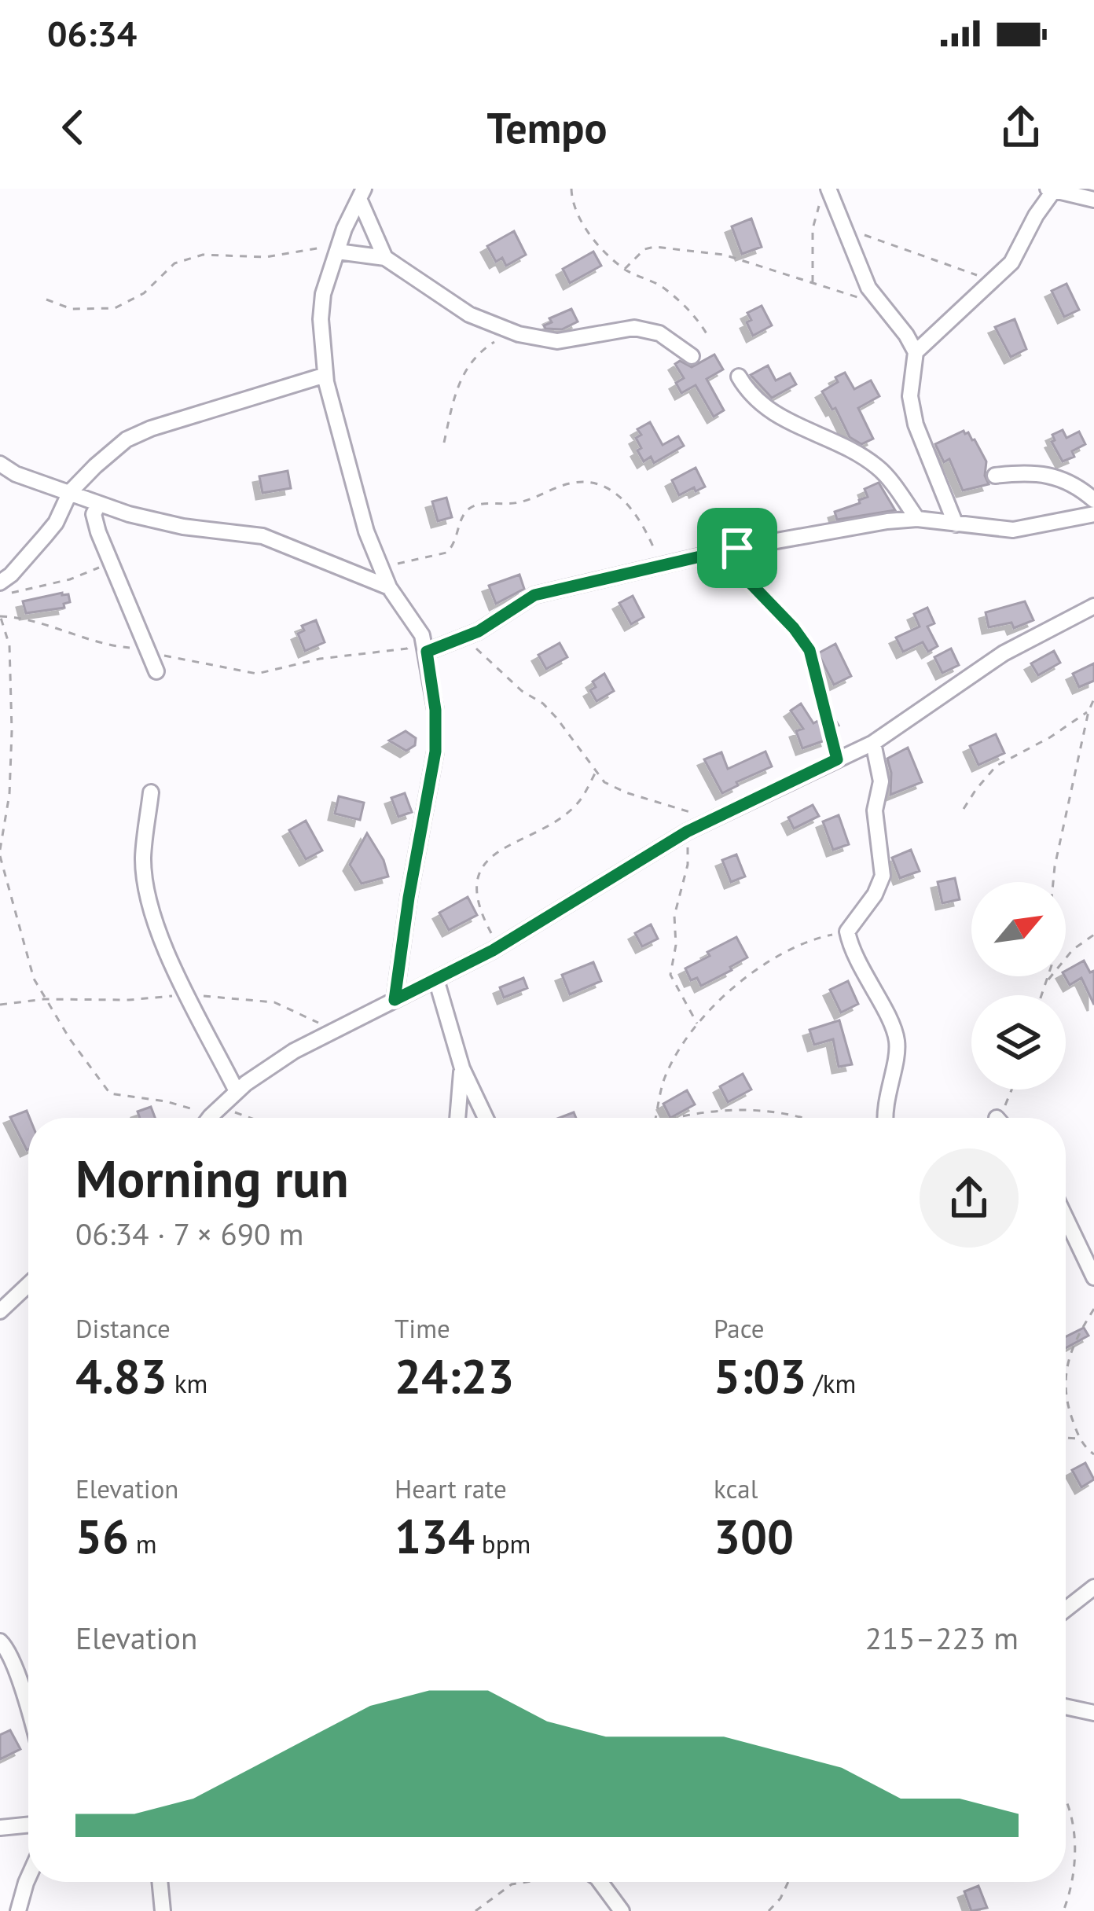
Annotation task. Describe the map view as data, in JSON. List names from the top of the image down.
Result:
{
  "north": "top right",
  "page": {
    "status": "06:34",
    "header": "Tempo",
    "heading": ["Morning run", "06:34 · 7 × 690 m"],
    "stats": [
      ["Distance", "4.83 km"],
      ["Time", "24:23"],
      ["Pace", "5:03 /km"],
      ["Elevation", "56 m"],
      ["Heart rate", "134 bpm"],
      ["kcal", "300"]
    ],
    "chart": ["Elevation", "215–223 m"]
  }
}
